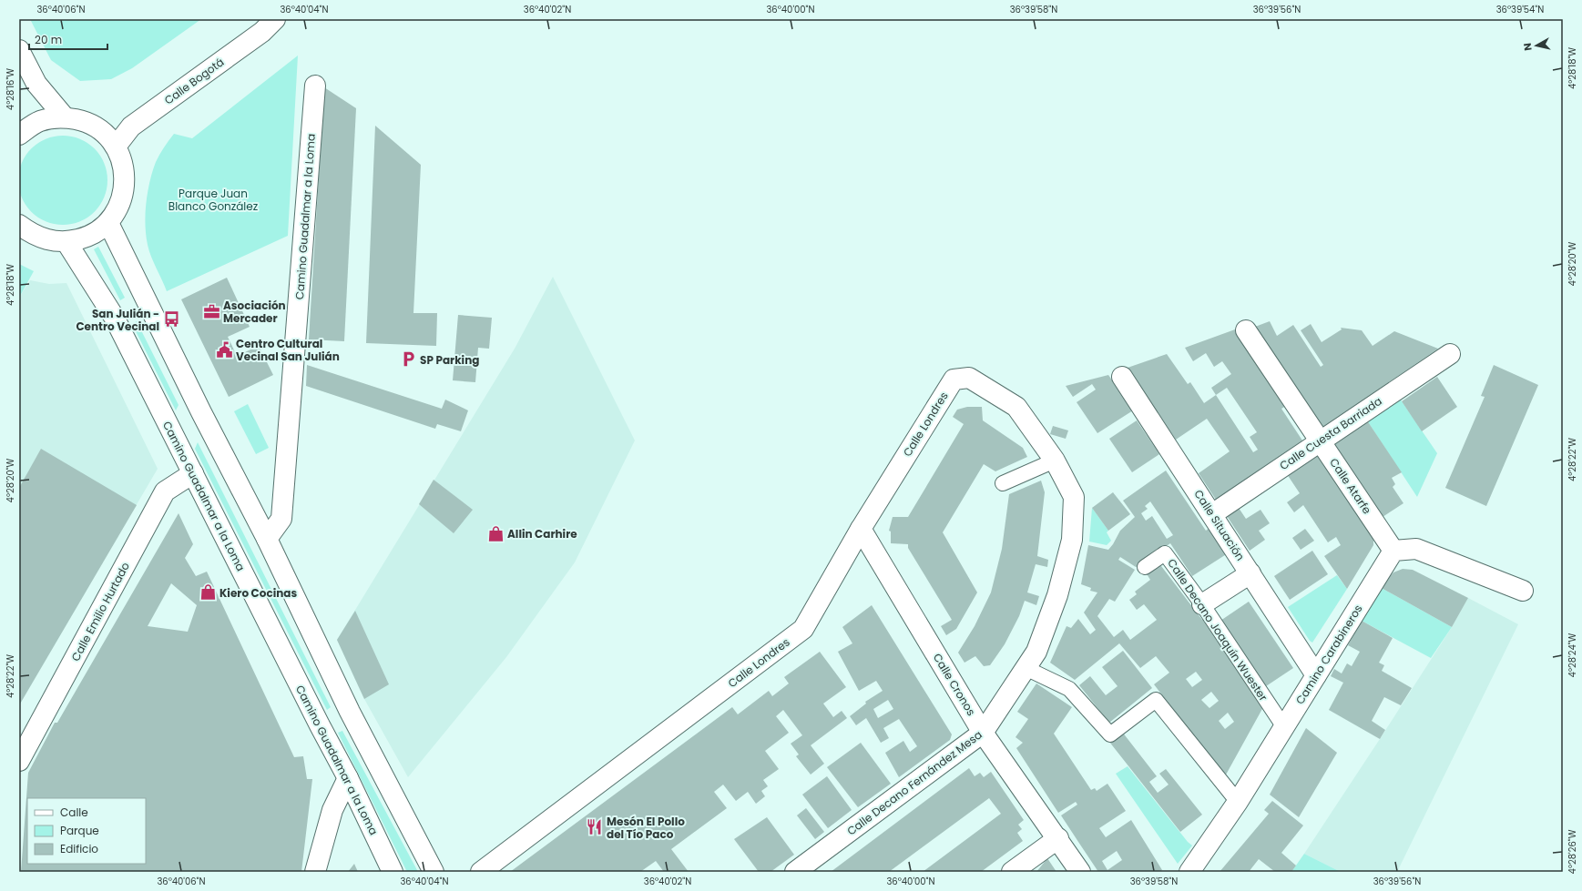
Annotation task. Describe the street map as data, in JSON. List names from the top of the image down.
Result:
{
  "streets": {
    "street": [
      "Calle Bogotá",
      "Camino Guadalmar a la Loma",
      "Calle Londres",
      "Calle Cuesta Barriada",
      "Calle Atarfe",
      "Calle Situación",
      "Calle Emilio Hurtado",
      "Camino Carabineros",
      "Calle Cronos",
      "Calle Decano Fernández Mesa"
    ],
    "lane": ["Calle Decano Joaquín Wuester"]
  },
  "crossings": [
    ["Camino Guadalmar a la Loma", "Calle Emilio Hurtado"],
    ["Calle Londres", "Calle Cronos"],
    ["Calle Londres", "Calle Decano Fernández Mesa"],
    ["Calle Cuesta Barriada", "Calle Atarfe"],
    ["Calle Cuesta Barriada", "Calle Situación"],
    ["Calle Atarfe", "Camino Carabineros"],
    ["Calle Situación", "Camino Carabineros"],
    ["Calle Decano Joaquín Wuester", "Camino Carabineros"],
    ["Calle Cronos", "Calle Decano Fernández Mesa"]
  ],
  "parks": ["Parque Juan Blanco González"],
  "places": {
    "office": ["Asociación Mercader"],
    "bus stop": ["San Julián - Centro Vecinal"],
    "public building": ["Centro Cultural Vecinal San Julián"],
    "parking": ["SP Parking"],
    "shop": ["Allin Carhire", "Kiero Cocinas"],
    "restaurant": ["Mesón El Pollo del Tío Paco"]
  },
  "legend": ["Calle", "Parque", "Edificio"],
  "scale_bar": "20 m",
  "north": "left",
  "coordinates": [
    "36°40'06\"N",
    "36°40'04\"N",
    "36°40'02\"N",
    "36°40'00\"N",
    "36°39'58\"N",
    "36°39'56\"N",
    "36°39'54\"N",
    "4°28'18\"W",
    "4°28'16\"W",
    "4°28'20\"W",
    "4°28'22\"W",
    "4°28'24\"W",
    "4°28'26\"W"
  ]
}
